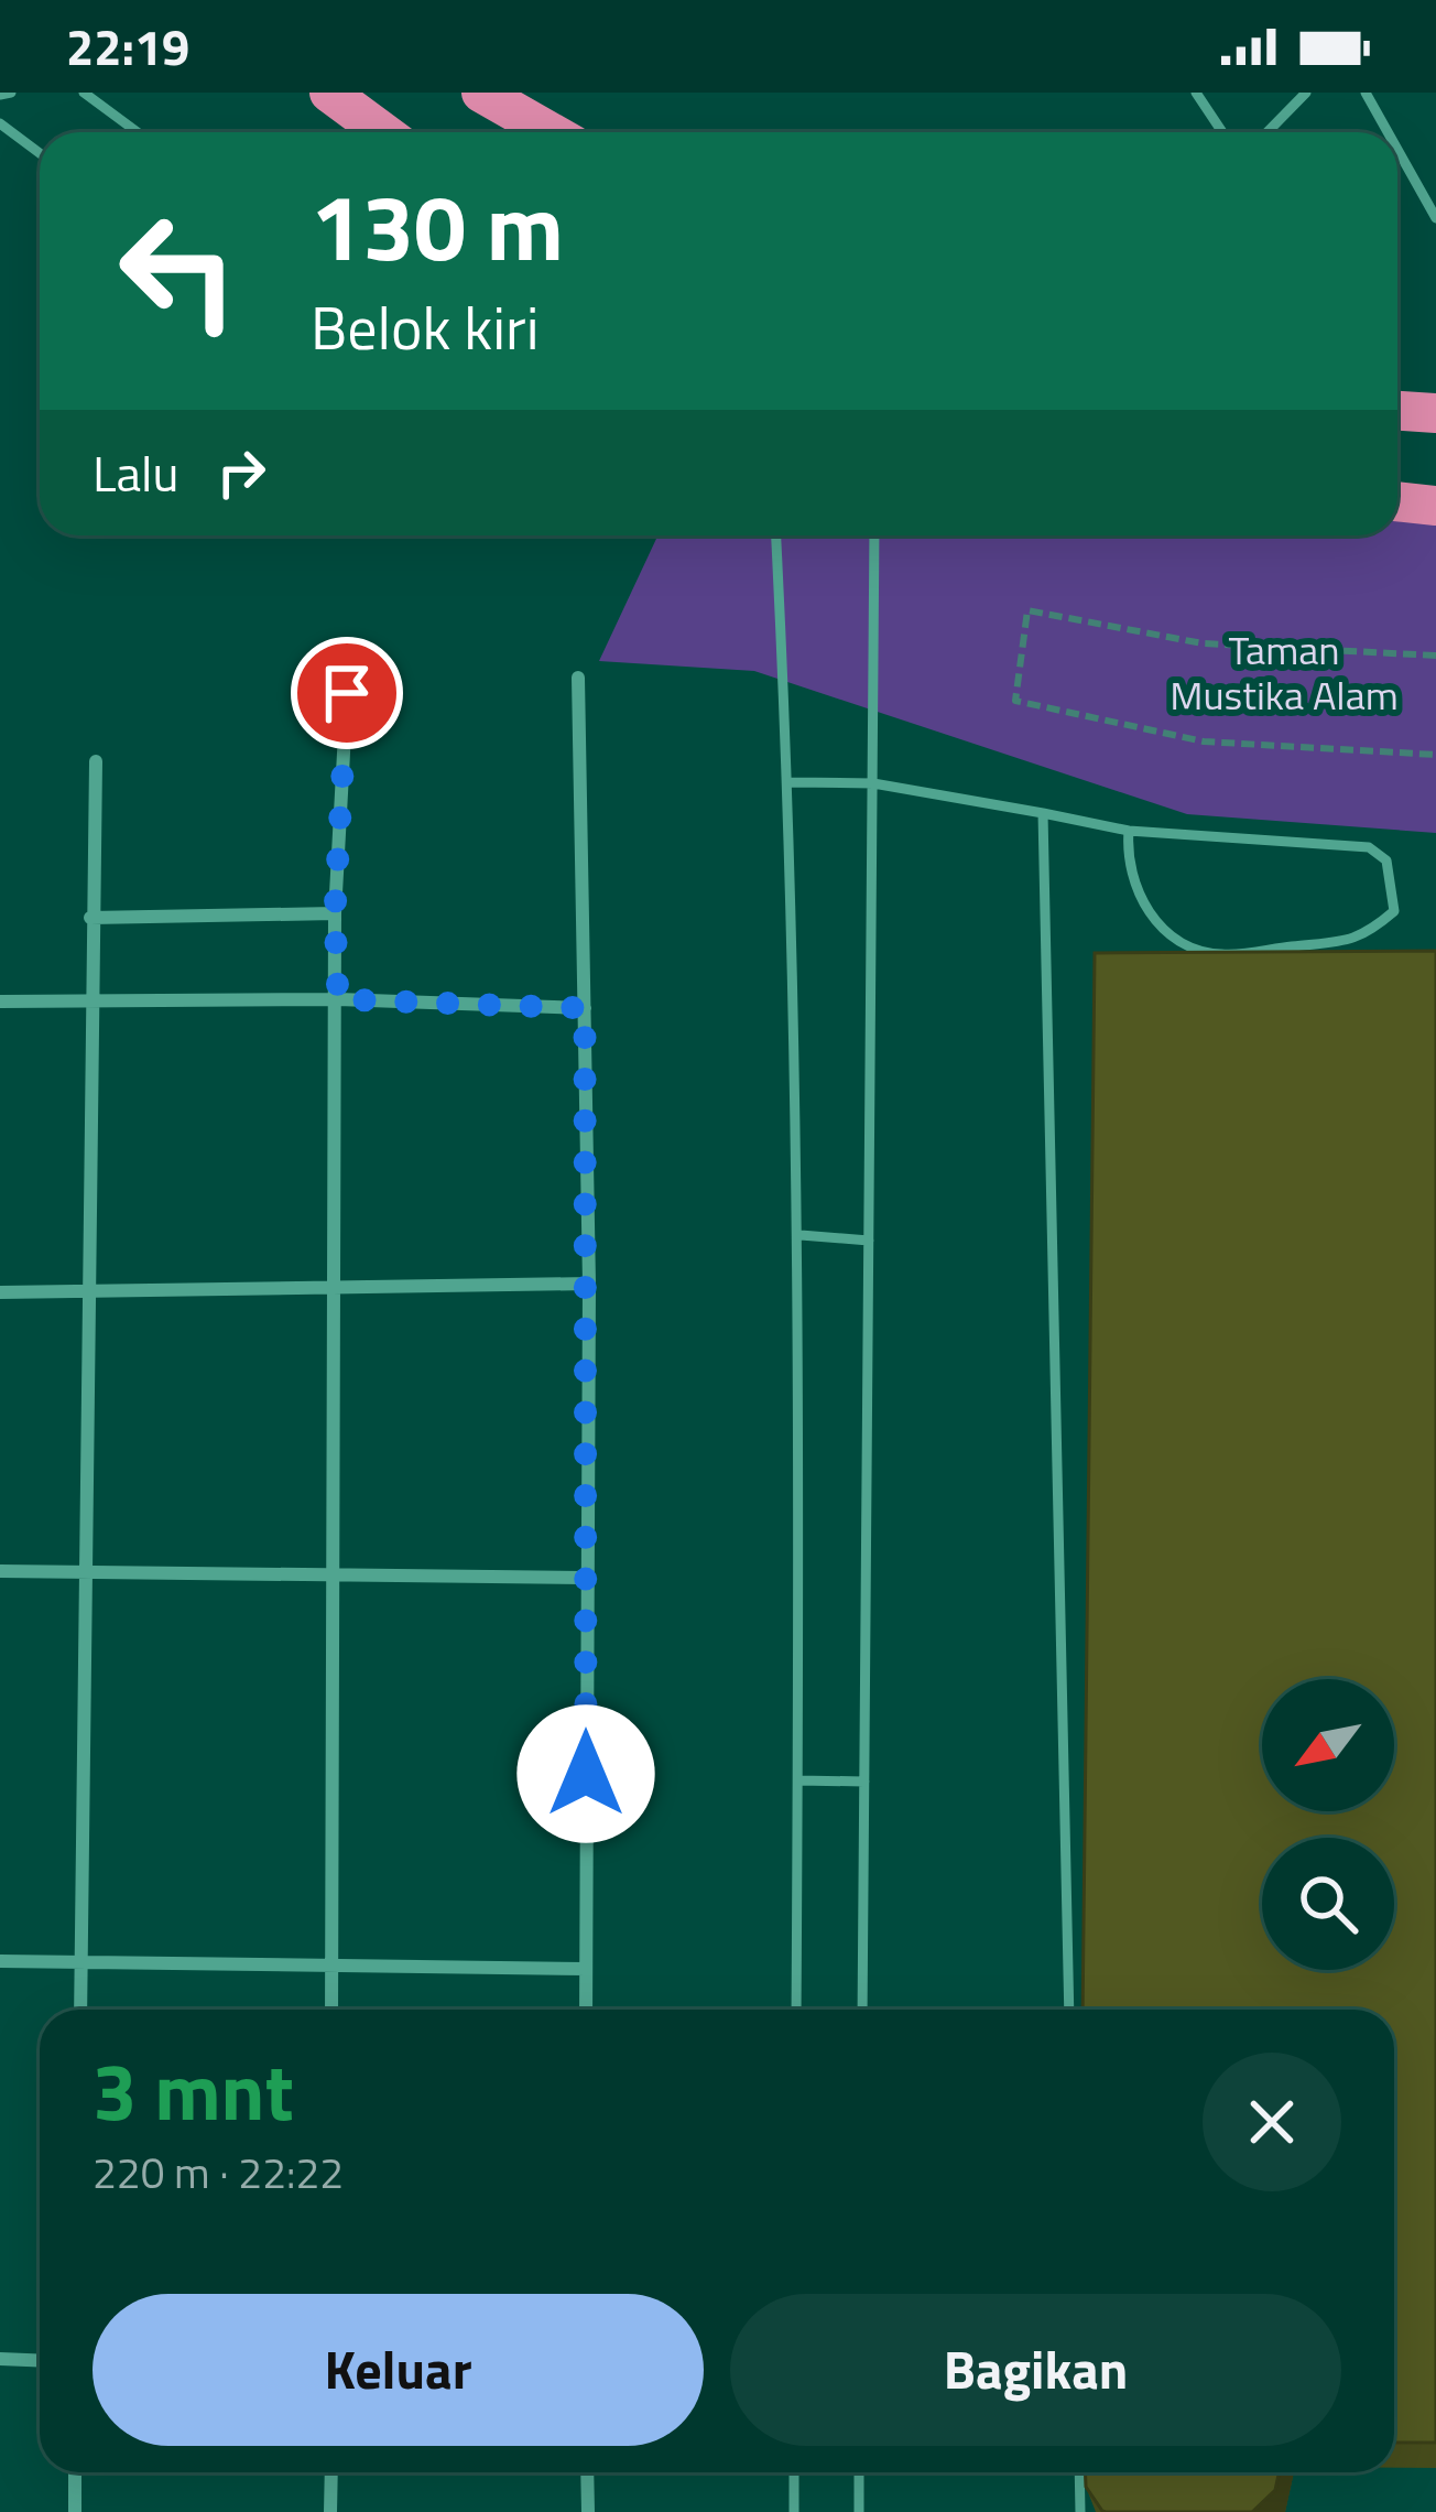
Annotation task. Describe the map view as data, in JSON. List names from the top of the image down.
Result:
{
  "parks": ["Taman Mustika Alam"],
  "north": "bottom left",
  "page": {
    "status": "22:19",
    "turn": ["130 m", "Belok kiri"],
    "then": "Lalu",
    "heading": ["3 mnt", "220 m · 22:22"],
    "buttons": ["Keluar", "Bagikan"]
  }
}
